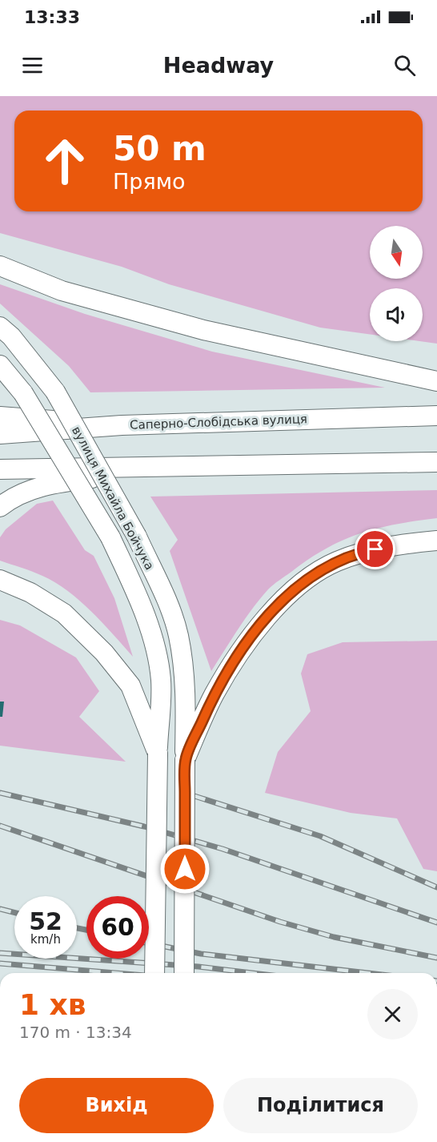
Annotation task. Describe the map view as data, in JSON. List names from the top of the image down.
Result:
{
  "streets": {
    "main road": ["Саперно-Слобідська вулиця", "вулиця Михайла Бойчука"]
  },
  "north": "bottom",
  "page": {
    "status": "13:33",
    "header": "Headway",
    "turn": ["50 m", "Прямо"],
    "speed": "52 km/h",
    "limit": "60",
    "heading": ["1 хв", "170 m · 13:34"],
    "buttons": ["Вихід", "Поділитися"]
  }
}
